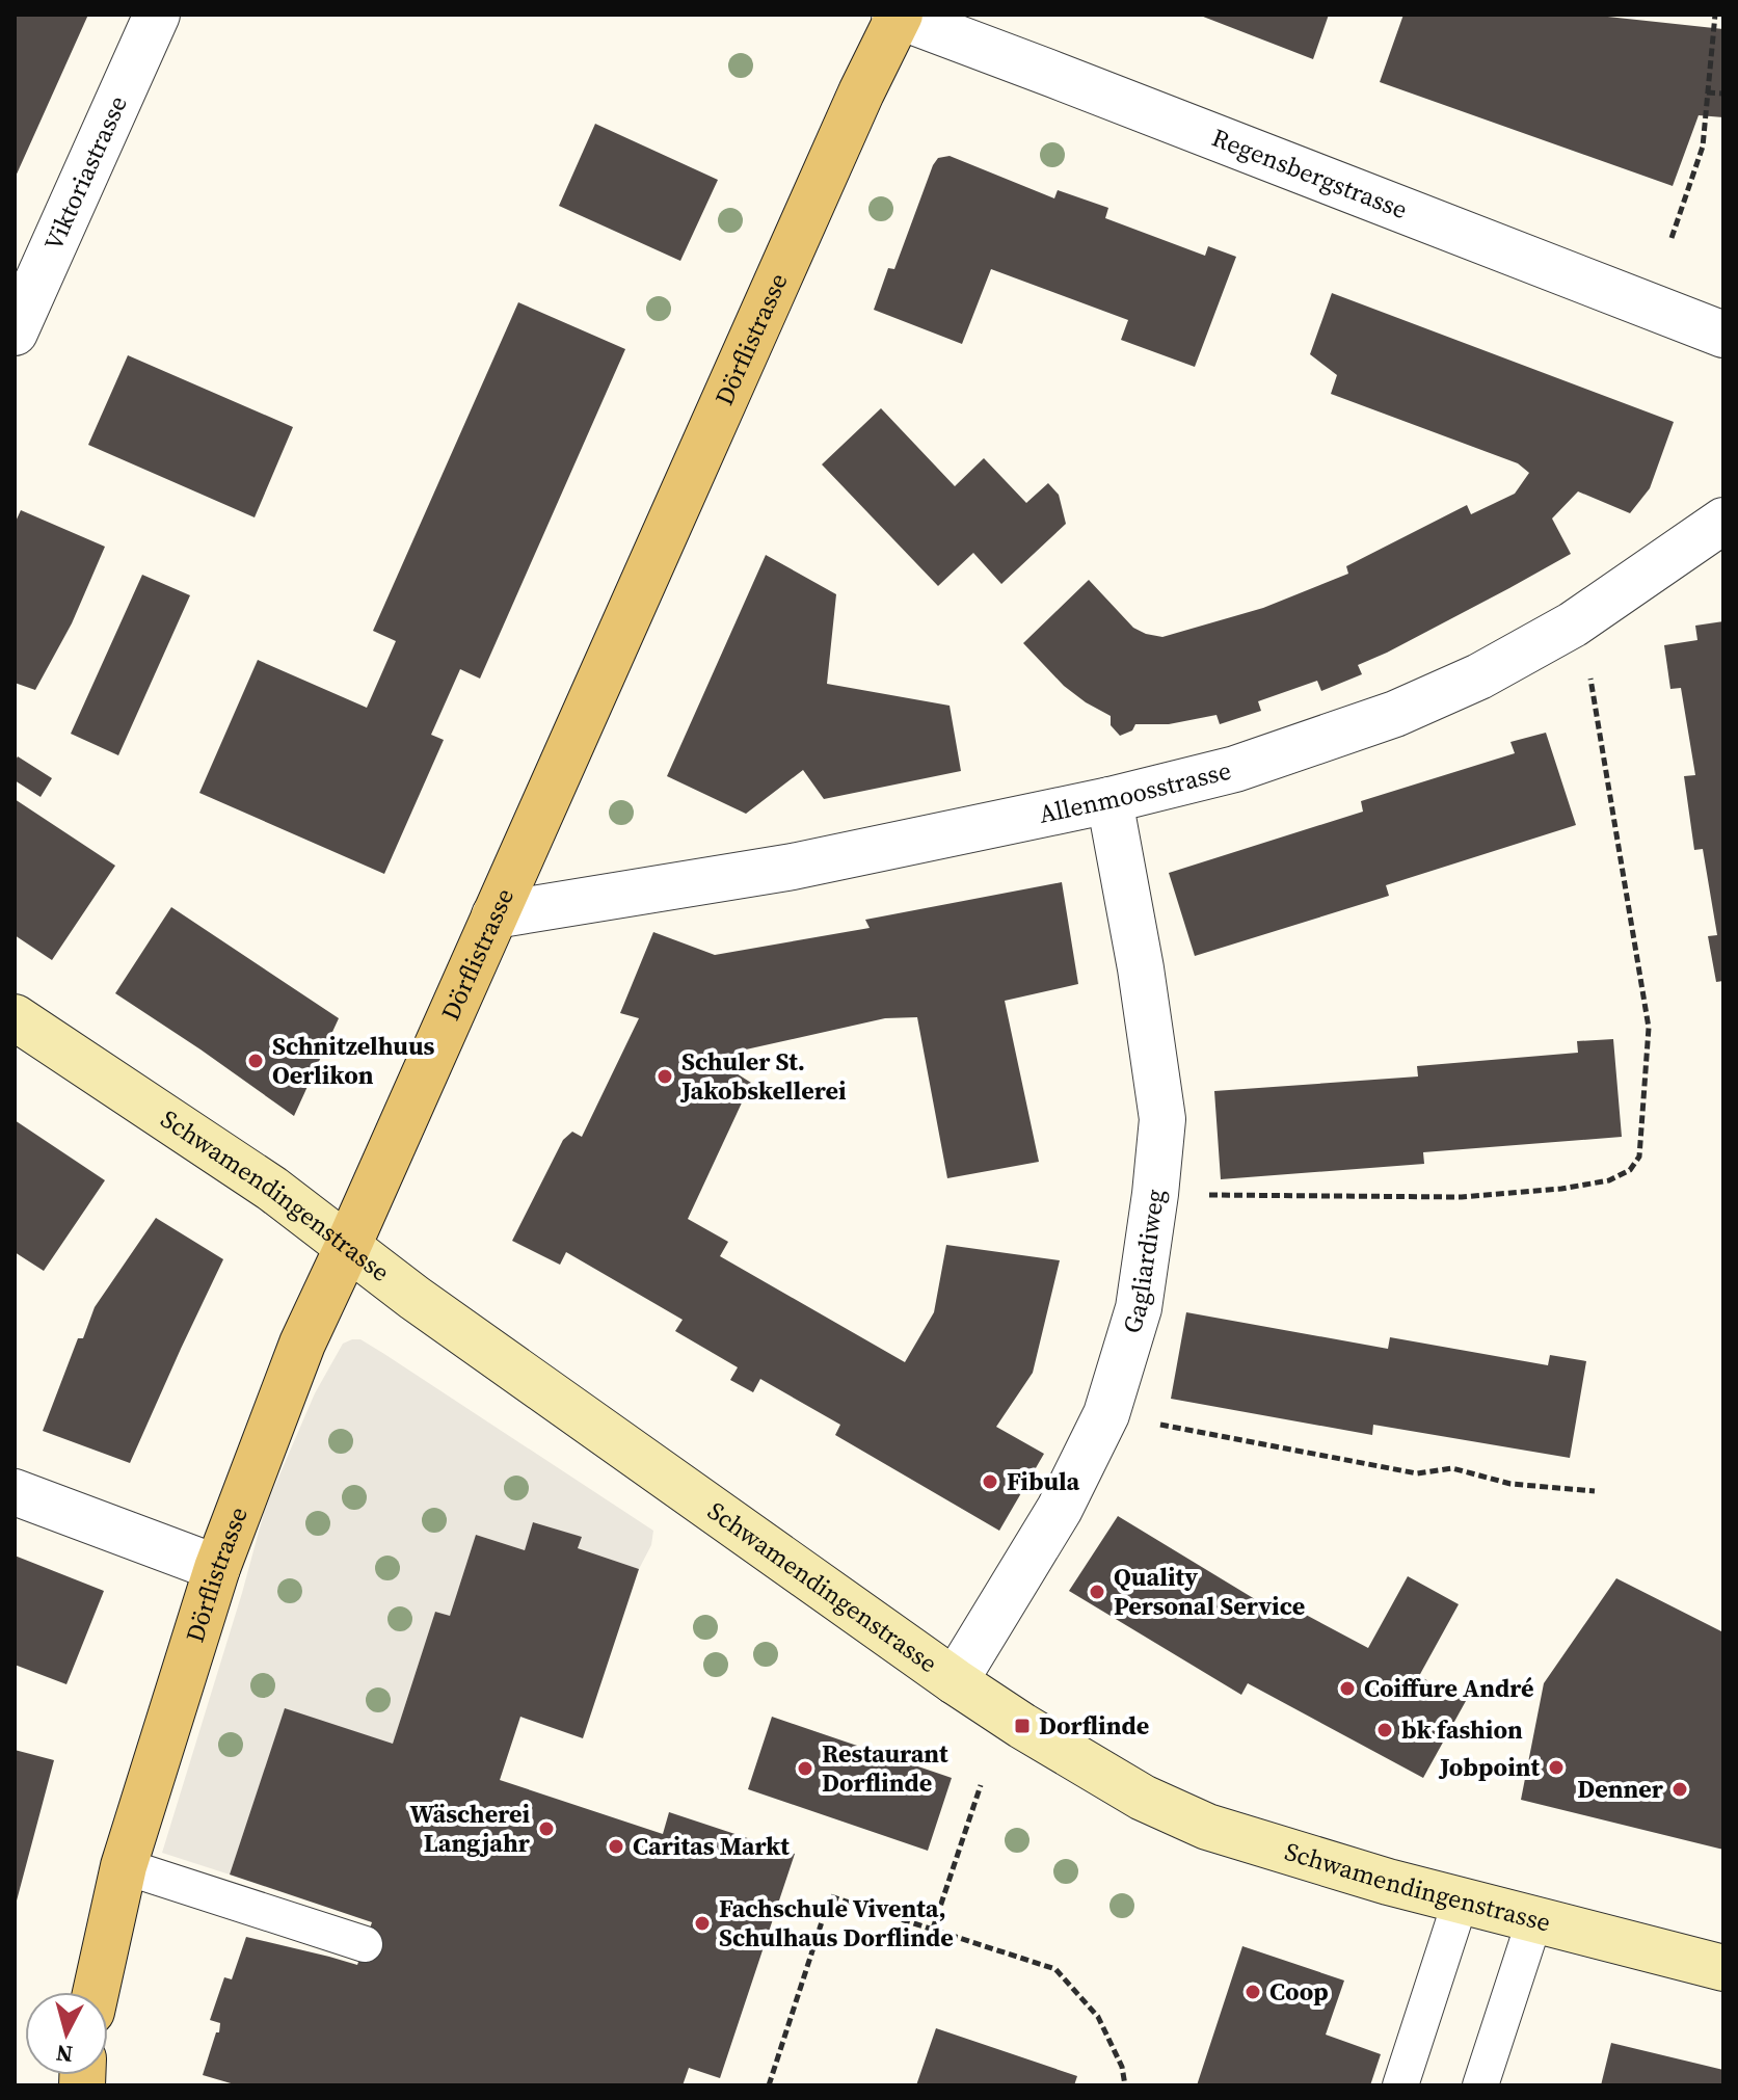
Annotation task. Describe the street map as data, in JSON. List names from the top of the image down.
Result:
{
  "streets": {
    "main road": ["Dörflistrasse"],
    "street": [
      "Viktoriastrasse",
      "Regensbergstrasse",
      "Allenmoosstrasse",
      "Schwamendingenstrasse",
      "Gagliardiweg"
    ]
  },
  "crossings": [
    ["Regensbergstrasse", "Dörflistrasse"],
    ["Dörflistrasse", "Allenmoosstrasse"],
    ["Dörflistrasse", "Schwamendingenstrasse"],
    ["Allenmoosstrasse", "Gagliardiweg"],
    ["Schwamendingenstrasse", "Gagliardiweg"]
  ],
  "places": {
    "other": [
      "Schnitzelhuus Oerlikon",
      "Schuler St. Jakobskellerei",
      "Fibula",
      "Quality Personal Service",
      "Coiffure André",
      "bk fashion",
      "Jobpoint",
      "Restaurant Dorflinde",
      "Denner",
      "Wäscherei Langjahr",
      "Caritas Markt",
      "Fachschule Viventa, Schulhaus Dorflinde",
      "Coop"
    ],
    "transit": ["Dorflinde"]
  },
  "north": "bottom"
}
